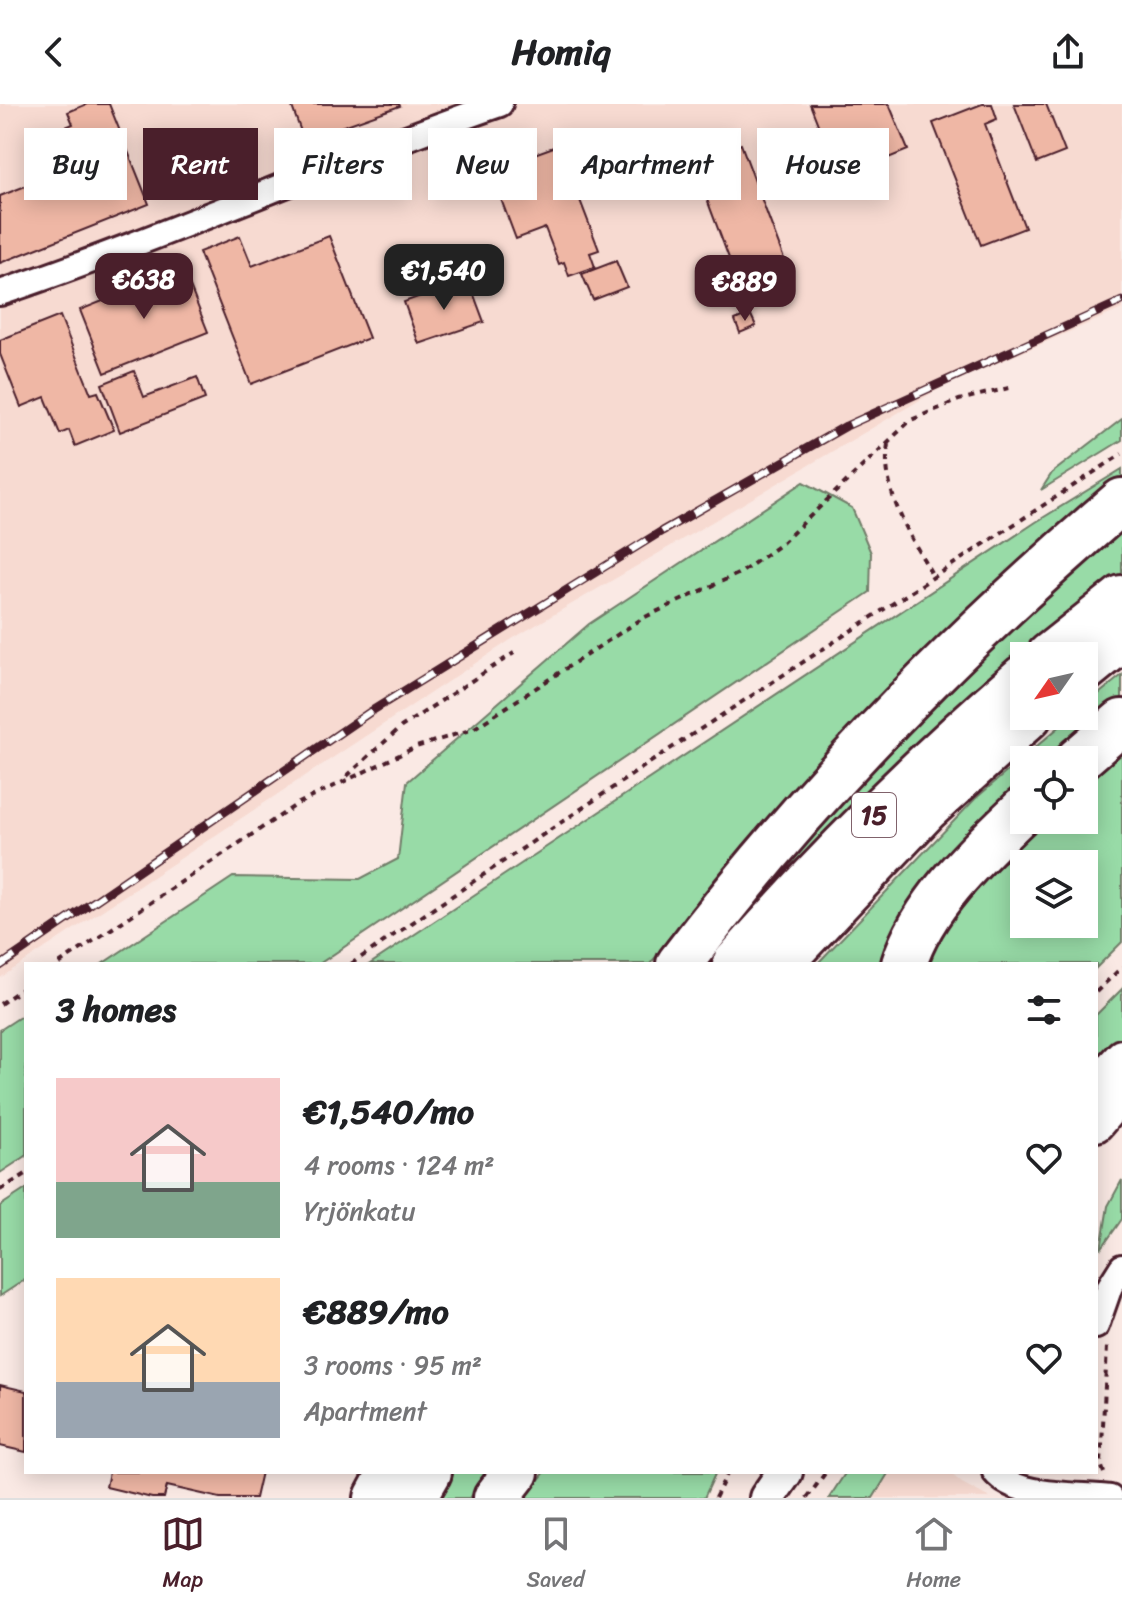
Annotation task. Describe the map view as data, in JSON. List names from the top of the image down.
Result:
{
  "streets": {
    "highway": ["15"]
  },
  "north": "bottom left",
  "page": {
    "header": "Homiq",
    "chip": [
      "Buy",
      "Rent",
      "Filters",
      "New",
      "Apartment",
      "House"
    ],
    "price": ["€1,540", "€638", "€889"],
    "heading": "3 homes",
    "list": [
      {
        "name": "€1,540/mo",
        "note": "4 rooms · 124 m² · Yrjönkatu"
      },
      {
        "name": "€889/mo",
        "note": "3 rooms · 95 m² · Apartment"
      }
    ],
    "tabs": ["Map", "Saved", "Home"]
  }
}
